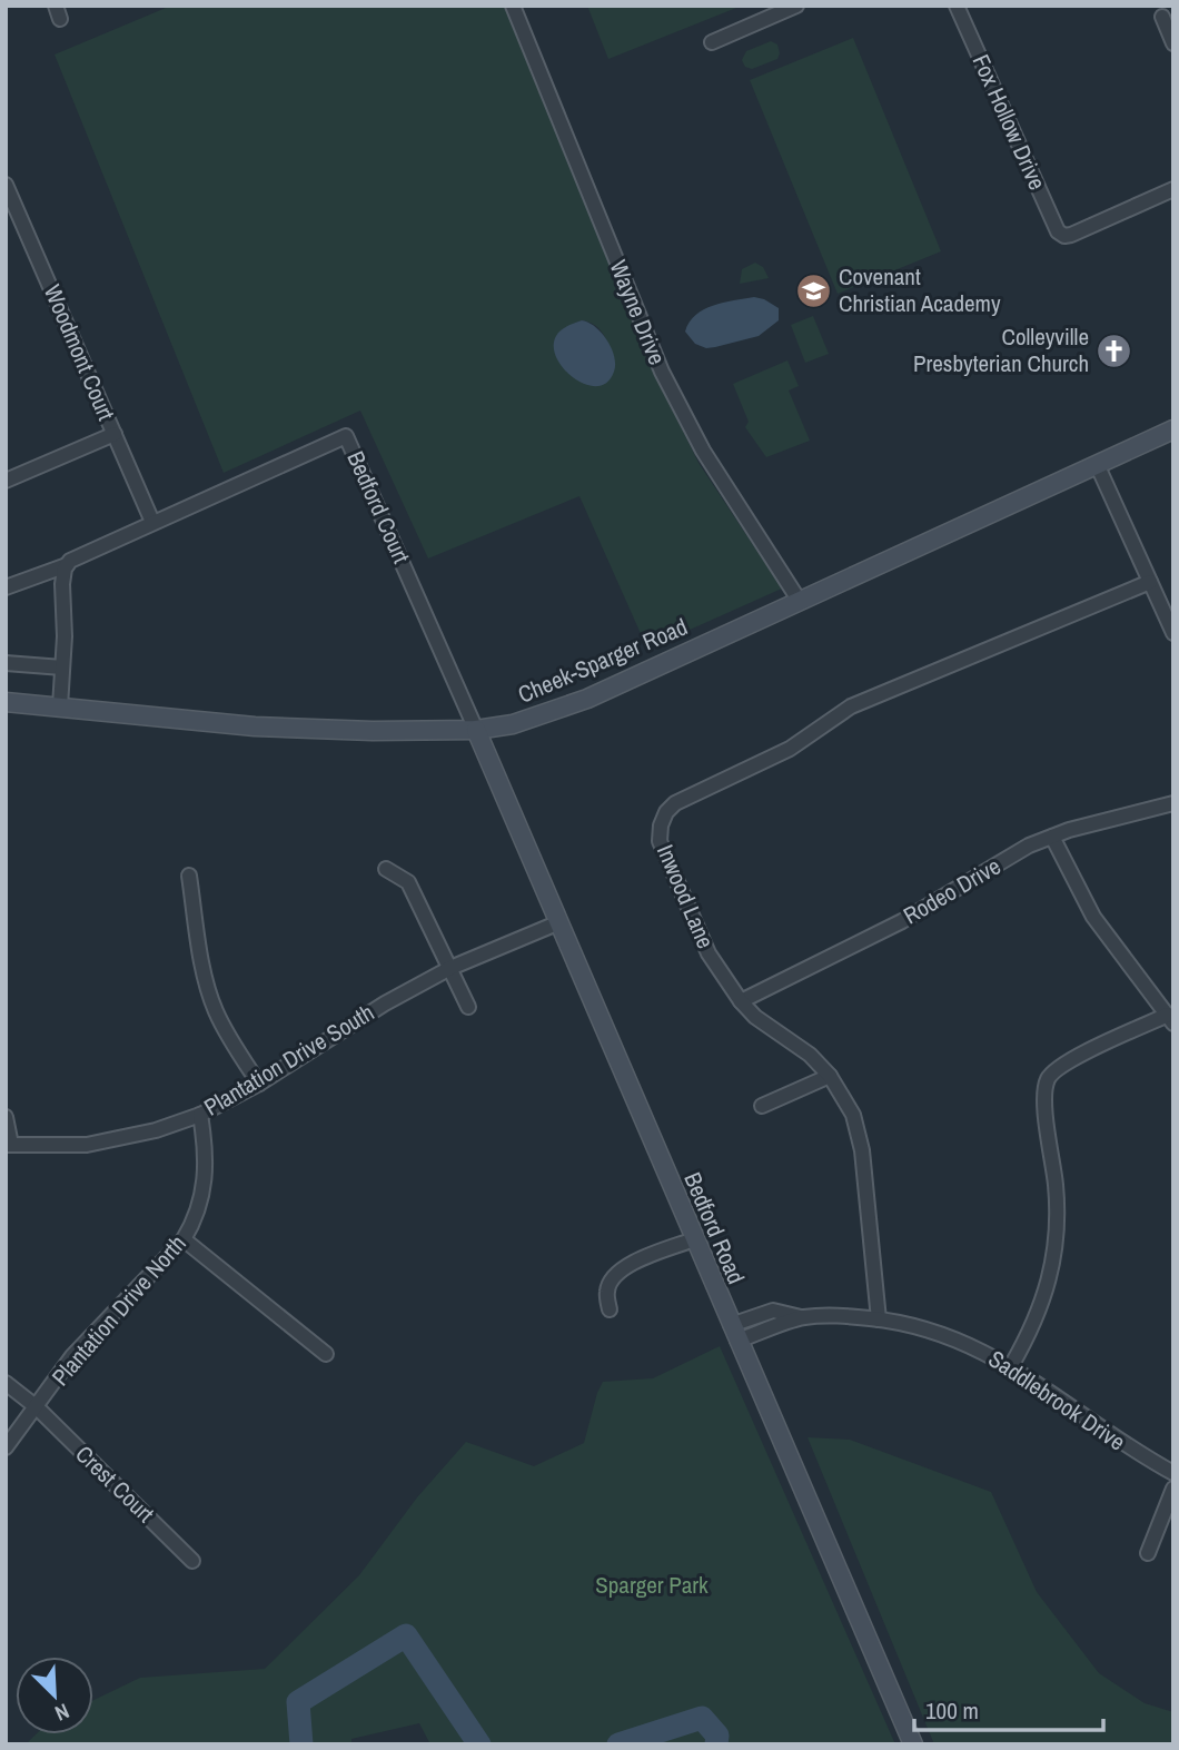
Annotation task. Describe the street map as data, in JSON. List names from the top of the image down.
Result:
{
  "streets": {
    "main road": ["Cheek-Sparger Road", "Bedford Road"],
    "street": [
      "Fox Hollow Drive",
      "Wayne Drive",
      "Woodmont Court",
      "Bedford Court",
      "Rodeo Drive",
      "Inwood Lane",
      "Plantation Drive South",
      "Plantation Drive North",
      "Saddlebrook Drive",
      "Crest Court"
    ]
  },
  "crossings": [
    ["Wayne Drive", "Cheek-Sparger Road"],
    ["Woodmont Court", "Bedford Court"],
    ["Bedford Court", "Cheek-Sparger Road"],
    ["Bedford Court", "Bedford Road"],
    ["Cheek-Sparger Road", "Bedford Road"],
    ["Rodeo Drive", "Inwood Lane"],
    ["Inwood Lane", "Saddlebrook Drive"],
    ["Plantation Drive South", "Bedford Road"],
    ["Plantation Drive South", "Plantation Drive North"],
    ["Bedford Road", "Saddlebrook Drive"],
    ["Plantation Drive North", "Crest Court"]
  ],
  "parks": ["Sparger Park"],
  "places": {
    "school or university": ["Covenant Christian Academy"],
    "church": ["Colleyville Presbyterian Church"]
  },
  "scale_bar": "100 m",
  "north": "bottom right"
}
